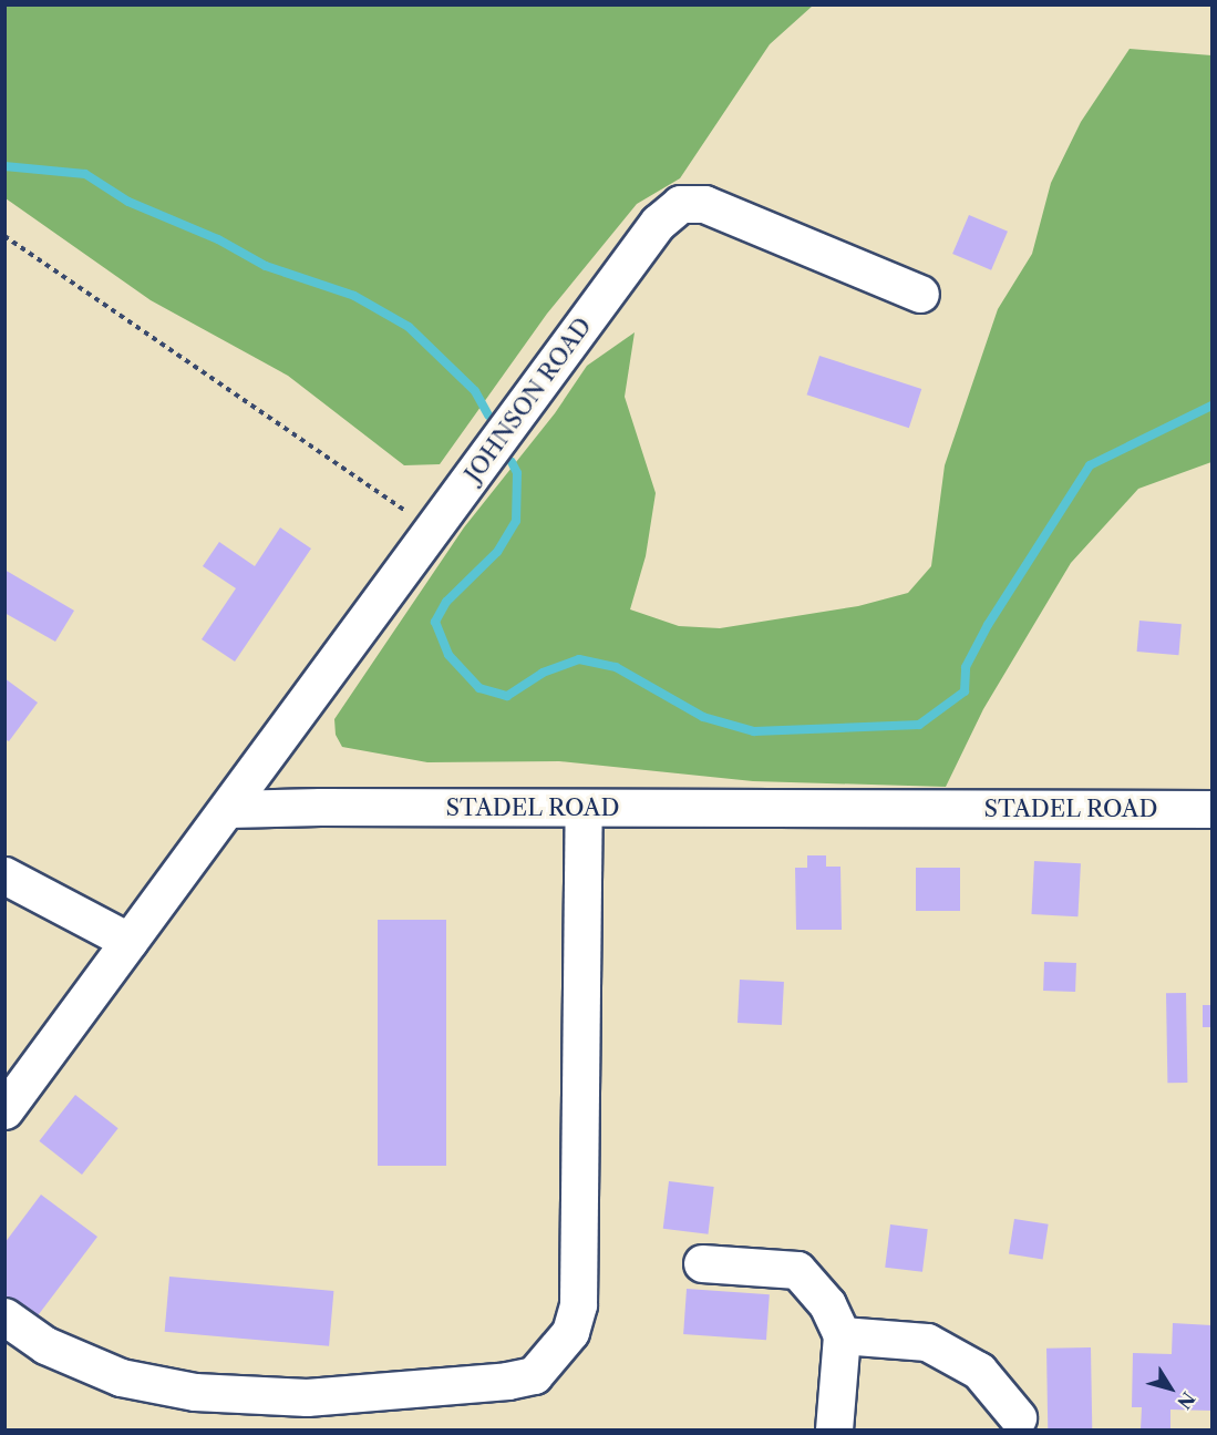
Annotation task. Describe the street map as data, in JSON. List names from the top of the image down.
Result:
{
  "streets": {
    "street": ["JOHNSON ROAD", "STADEL ROAD"]
  },
  "crossings": [
    ["JOHNSON ROAD", "STADEL ROAD"]
  ],
  "north": "bottom right"
}
